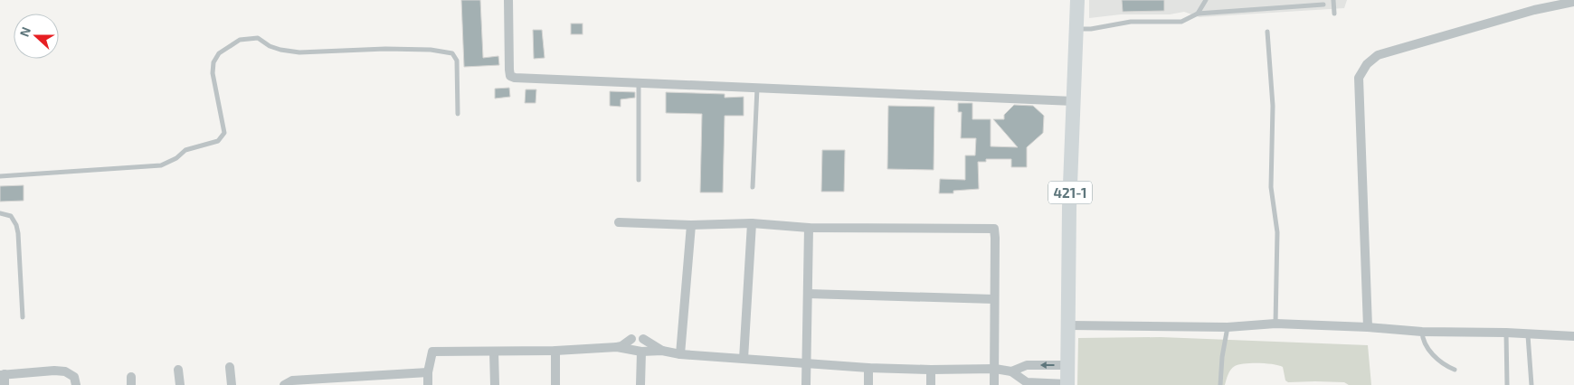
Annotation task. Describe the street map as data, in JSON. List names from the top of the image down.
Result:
{
  "streets": {
    "main road": ["421-1"]
  },
  "north": "left"
}
